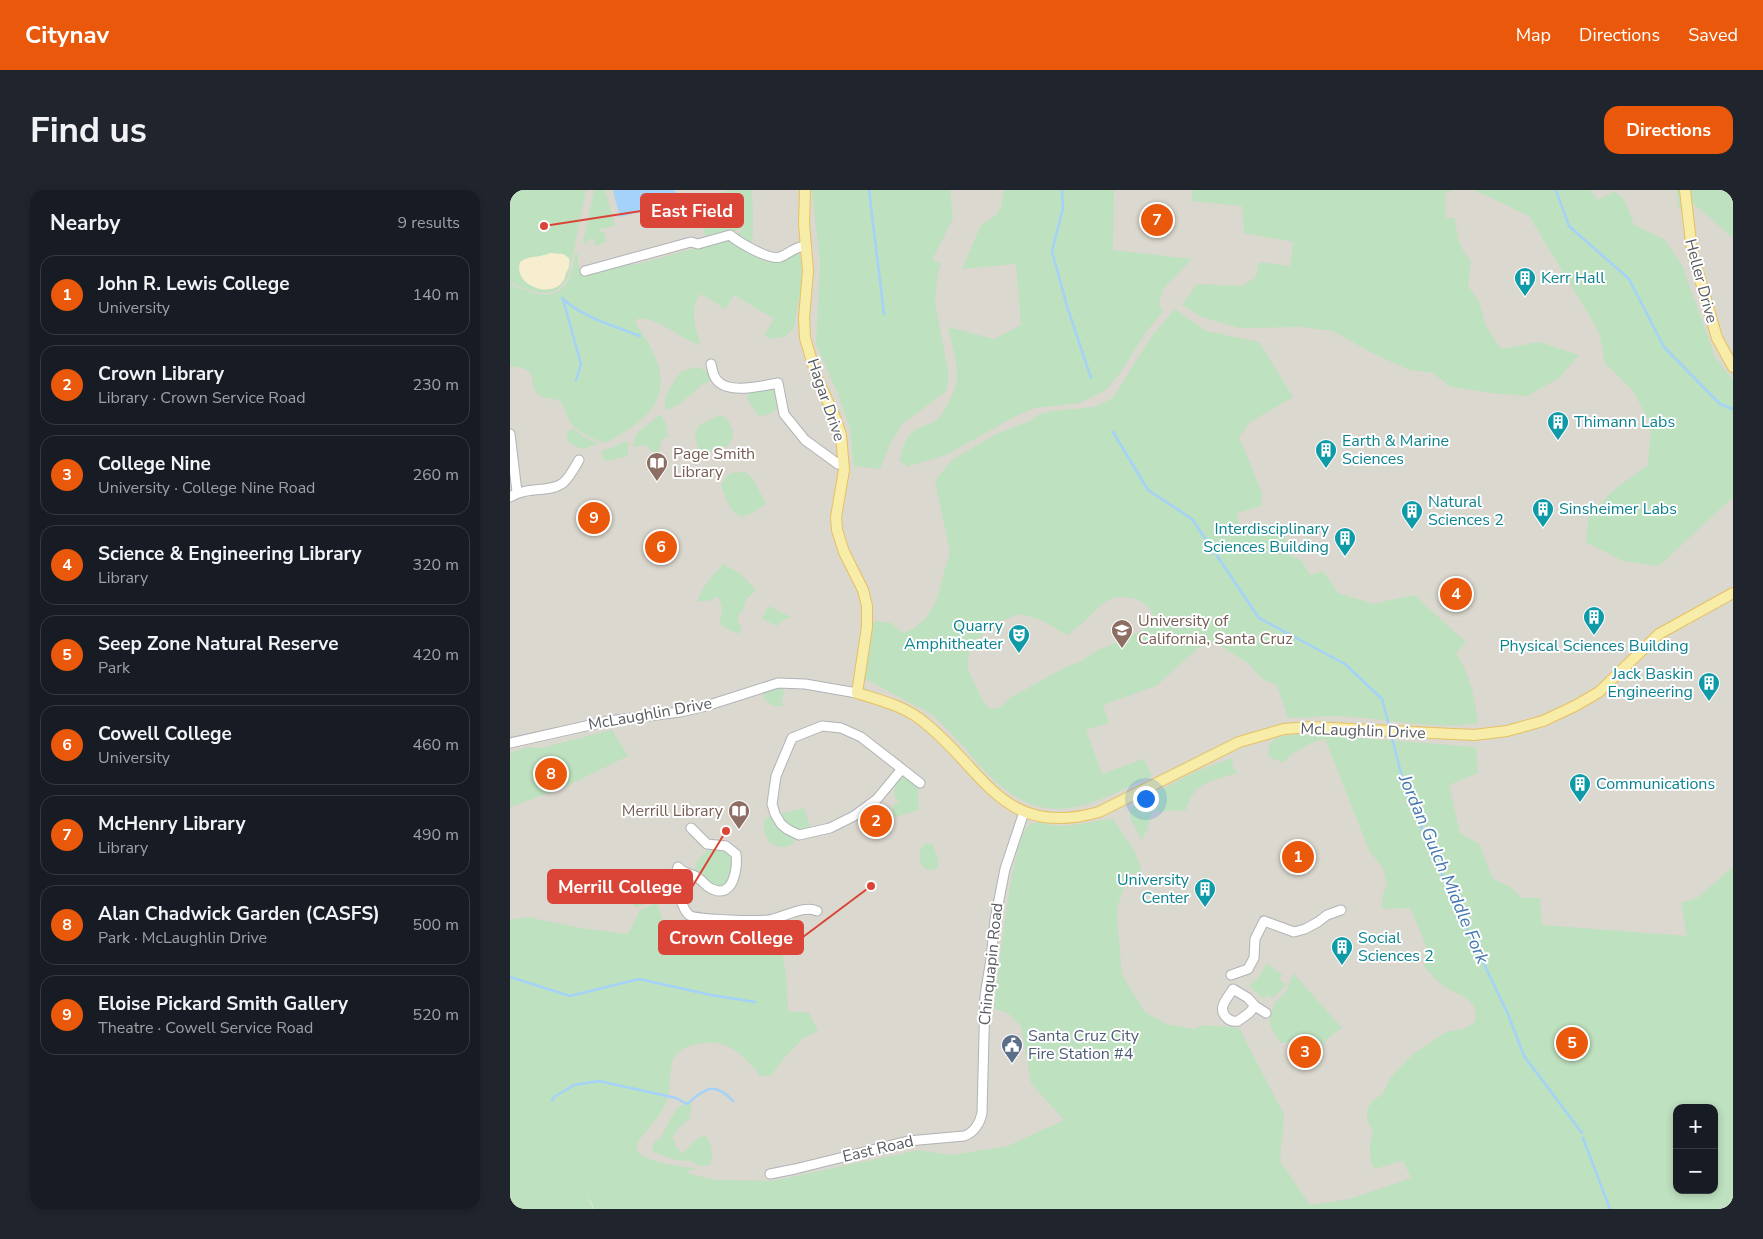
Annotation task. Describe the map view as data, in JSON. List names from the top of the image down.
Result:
{
  "streets": {
    "main road": ["Heller Drive", "Hagar Drive", "McLaughlin Drive"],
    "street": ["Chinquapin Road", "East Road"]
  },
  "crossings": [
    ["Hagar Drive", "McLaughlin Drive"],
    ["McLaughlin Drive", "Chinquapin Road"],
    ["Chinquapin Road", "East Road"]
  ],
  "water": ["Jordan Gulch Middle Fork"],
  "places": {
    "other": ["East Field", "Merrill College", "Crown College"],
    "building": [
      "Kerr Hall",
      "Thimann Labs",
      "Earth & Marine Sciences",
      "Sinsheimer Labs",
      "Natural Sciences 2",
      "Interdisciplinary Sciences Building",
      "Physical Sciences Building",
      "Jack Baskin Engineering",
      "Communications",
      "University Center",
      "Social Sciences 2"
    ],
    "library": ["Page Smith Library", "Merrill Library"],
    "school or university": ["University of California, Santa Cruz"],
    "theatre": ["Quarry Amphitheater"],
    "public building": ["Santa Cruz City Fire Station #4"]
  },
  "page": {
    "header": "Citynav",
    "nav": ["Map", "Directions", "Saved"],
    "buttons": "Directions",
    "title": "Find us",
    "heading": ["Nearby", "9 results"],
    "pins": [
      "7",
      "9",
      "6",
      "4",
      "8",
      "2",
      "1",
      "5",
      "3"
    ],
    "list": [
      {
        "mark": "1",
        "name": "John R. Lewis College",
        "note": "University",
        "value": "140 m"
      },
      {
        "mark": "2",
        "name": "Crown Library",
        "note": "Library · Crown Service Road",
        "value": "230 m"
      },
      {
        "mark": "3",
        "name": "College Nine",
        "note": "University · College Nine Road",
        "value": "260 m"
      },
      {
        "mark": "4",
        "name": "Science & Engineering Library",
        "note": "Library",
        "value": "320 m"
      },
      {
        "mark": "5",
        "name": "Seep Zone Natural Reserve",
        "note": "Park",
        "value": "420 m"
      },
      {
        "mark": "6",
        "name": "Cowell College",
        "note": "University",
        "value": "460 m"
      },
      {
        "mark": "7",
        "name": "McHenry Library",
        "note": "Library",
        "value": "490 m"
      },
      {
        "mark": "8",
        "name": "Alan Chadwick Garden (CASFS)",
        "note": "Park · McLaughlin Drive",
        "value": "500 m"
      },
      {
        "mark": "9",
        "name": "Eloise Pickard Smith Gallery",
        "note": "Theatre · Cowell Service Road",
        "value": "520 m"
      }
    ],
    "map_buttons": ["+", "−"]
  }
}
